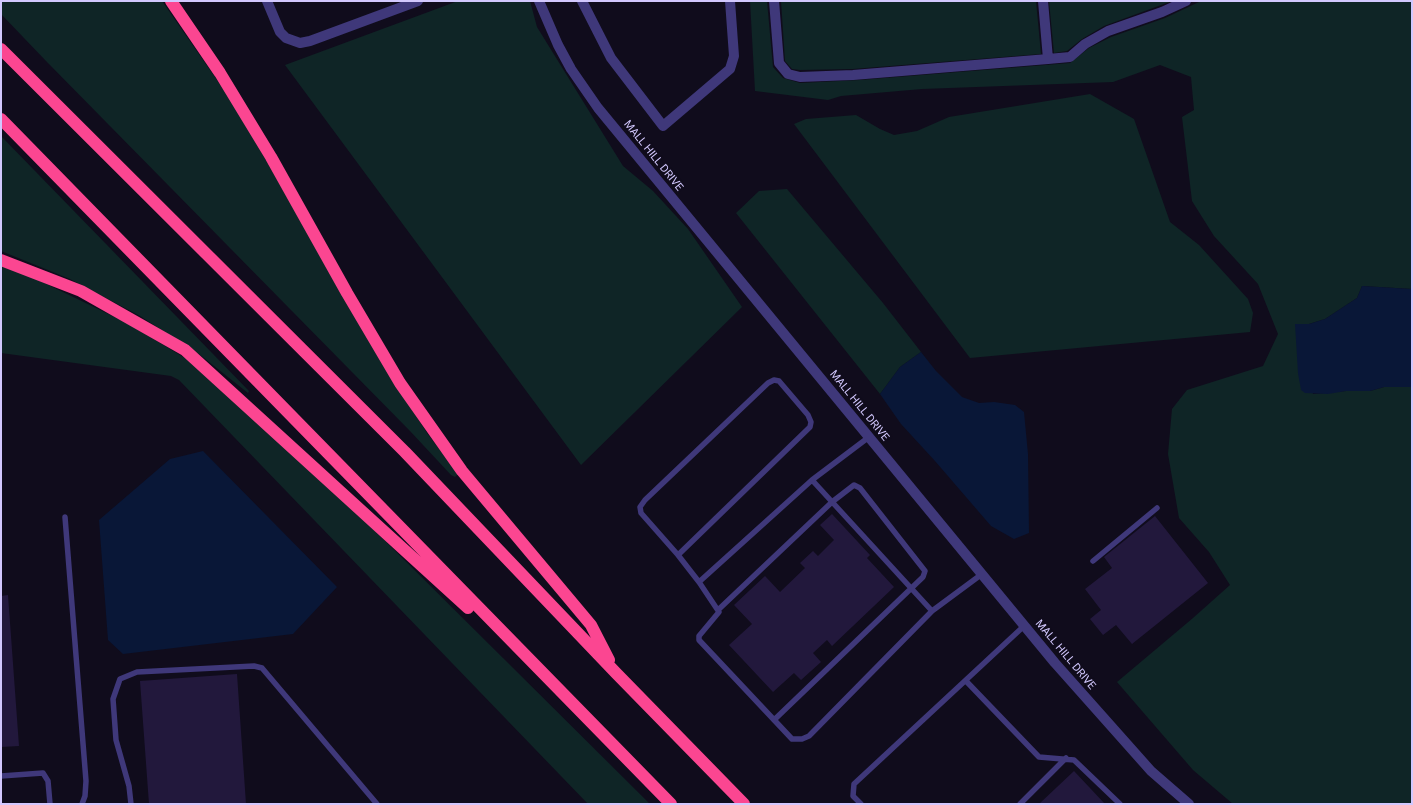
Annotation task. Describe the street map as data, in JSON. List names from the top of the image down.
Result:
{
  "streets": {
    "street": ["MALL HILL DRIVE"]
  }
}
